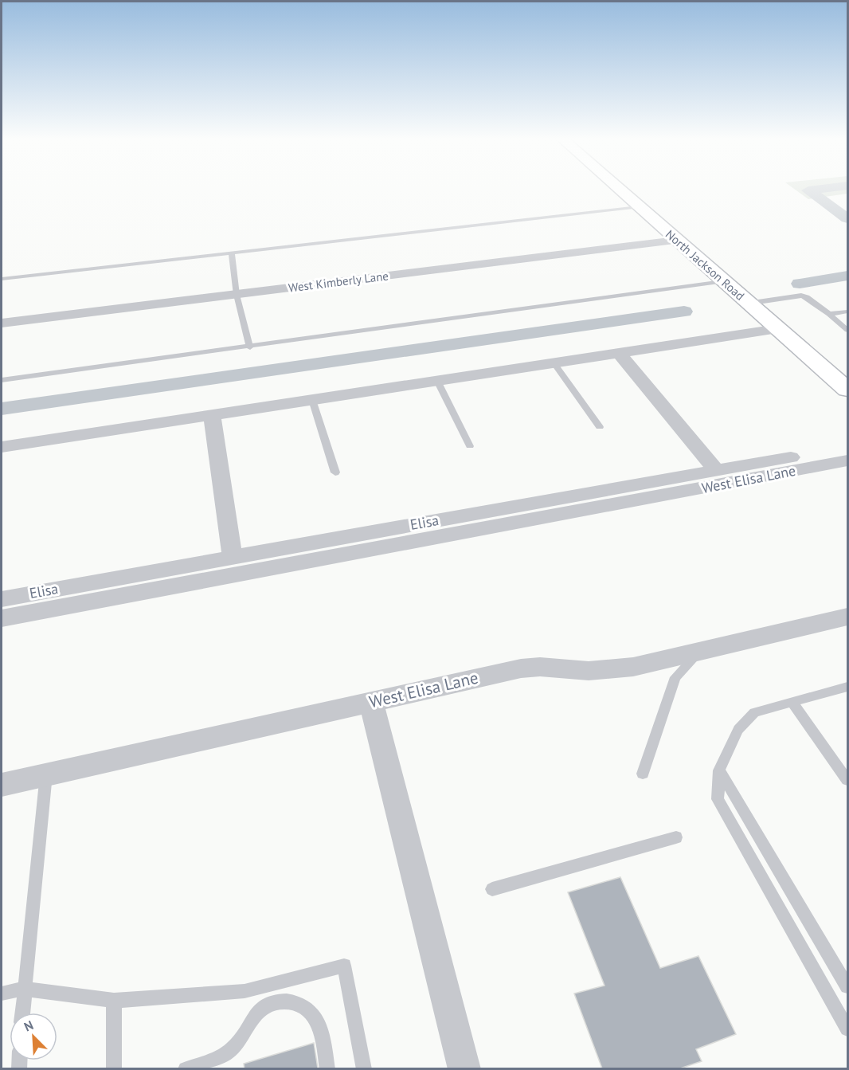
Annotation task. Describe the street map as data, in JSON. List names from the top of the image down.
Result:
{
  "streets": {
    "main road": ["North Jackson Road"],
    "street": ["West Kimberly Lane", "West Elisa Lane", "Elisa"]
  },
  "crossings": [
    ["North Jackson Road", "West Kimberly Lane"]
  ],
  "north": "top left"
}
